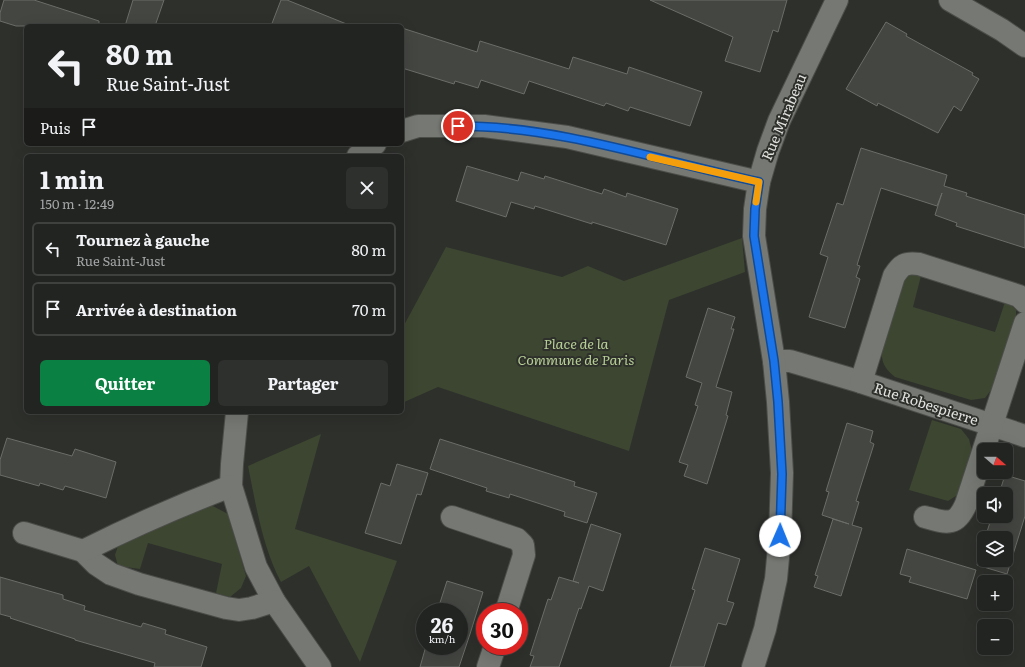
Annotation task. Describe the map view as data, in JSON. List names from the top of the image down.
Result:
{
  "streets": {
    "street": ["Rue Mirabeau", "Rue Robespierre"]
  },
  "crossings": [
    ["Rue Mirabeau", "Rue Robespierre"]
  ],
  "parks": ["Place de la Commune de Paris"],
  "north": "right",
  "page": {
    "turn": ["80 m", "Rue Saint-Just"],
    "then": "Puis",
    "heading": ["1 min", "150 m · 12:49"],
    "list": [
      {
        "name": "Tournez à gauche",
        "note": "Rue Saint-Just",
        "value": "80 m"
      },
      {
        "name": "Arrivée à destination",
        "value": "70 m"
      }
    ],
    "buttons": ["Quitter", "Partager"],
    "map_buttons": ["+", "−"],
    "speed": "26 km/h",
    "limit": "30"
  }
}
